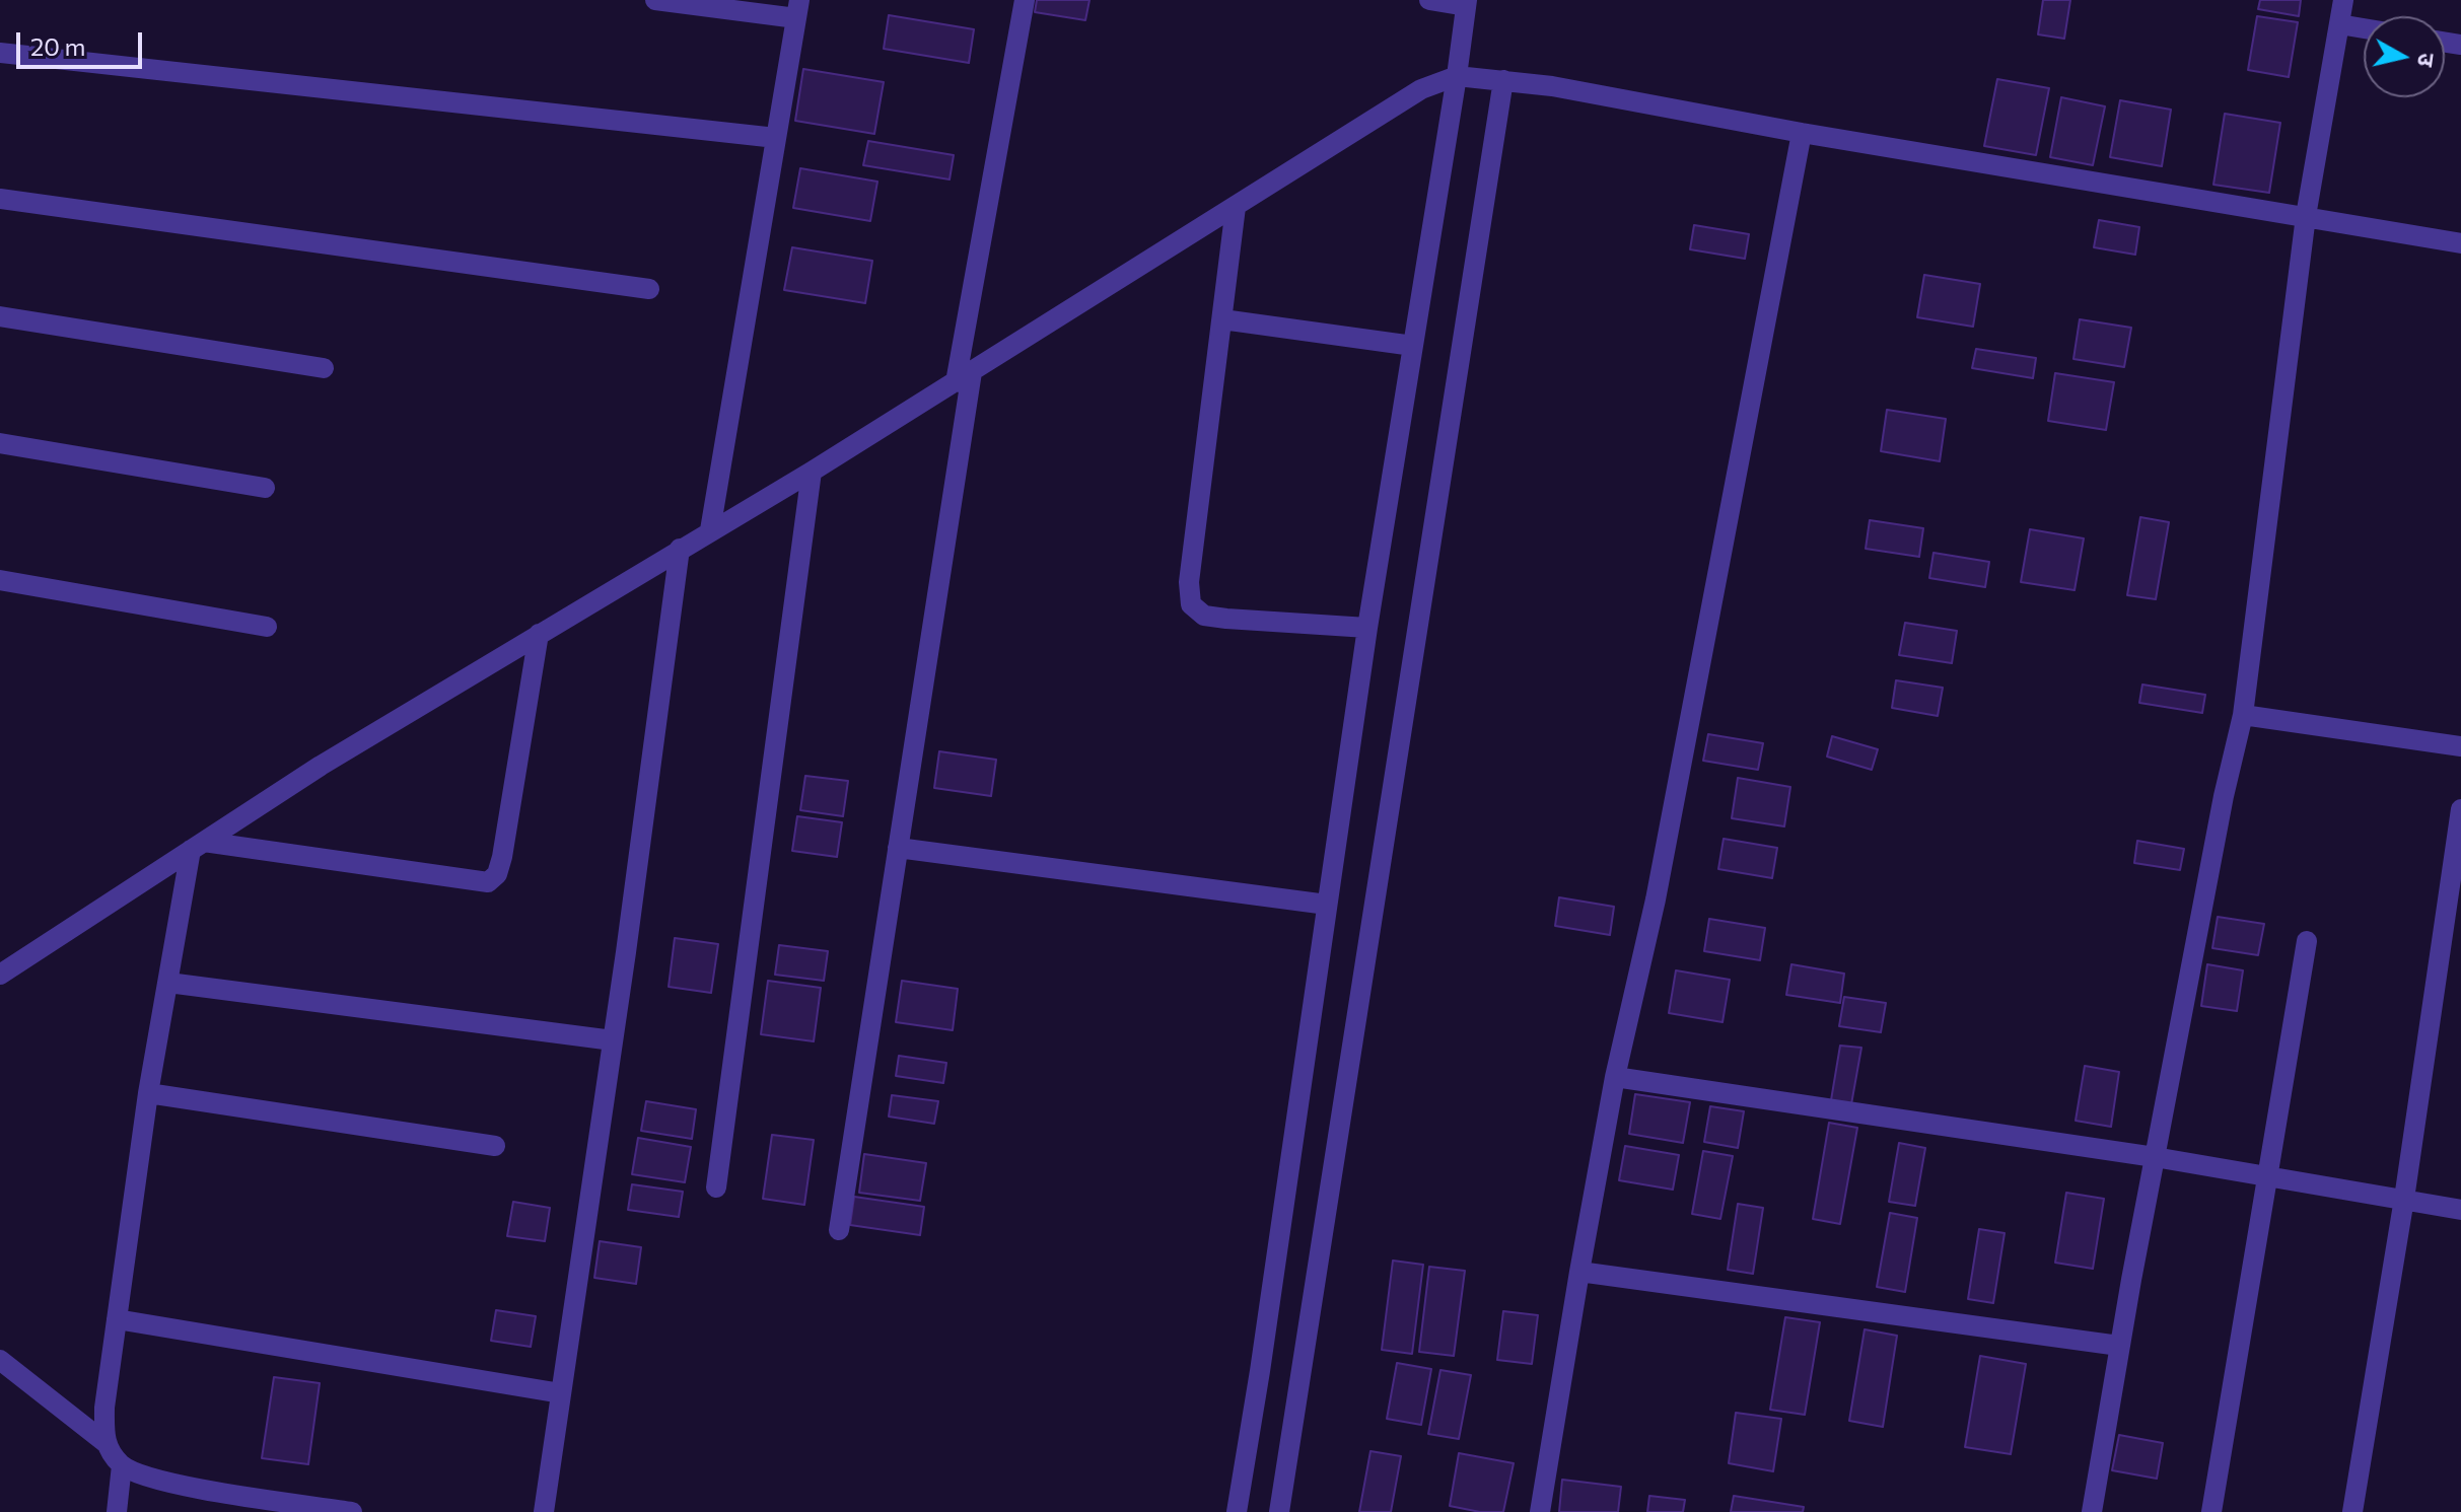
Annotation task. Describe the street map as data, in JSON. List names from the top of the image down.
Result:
{
  "scale_bar": "20 m",
  "north": "right"
}
